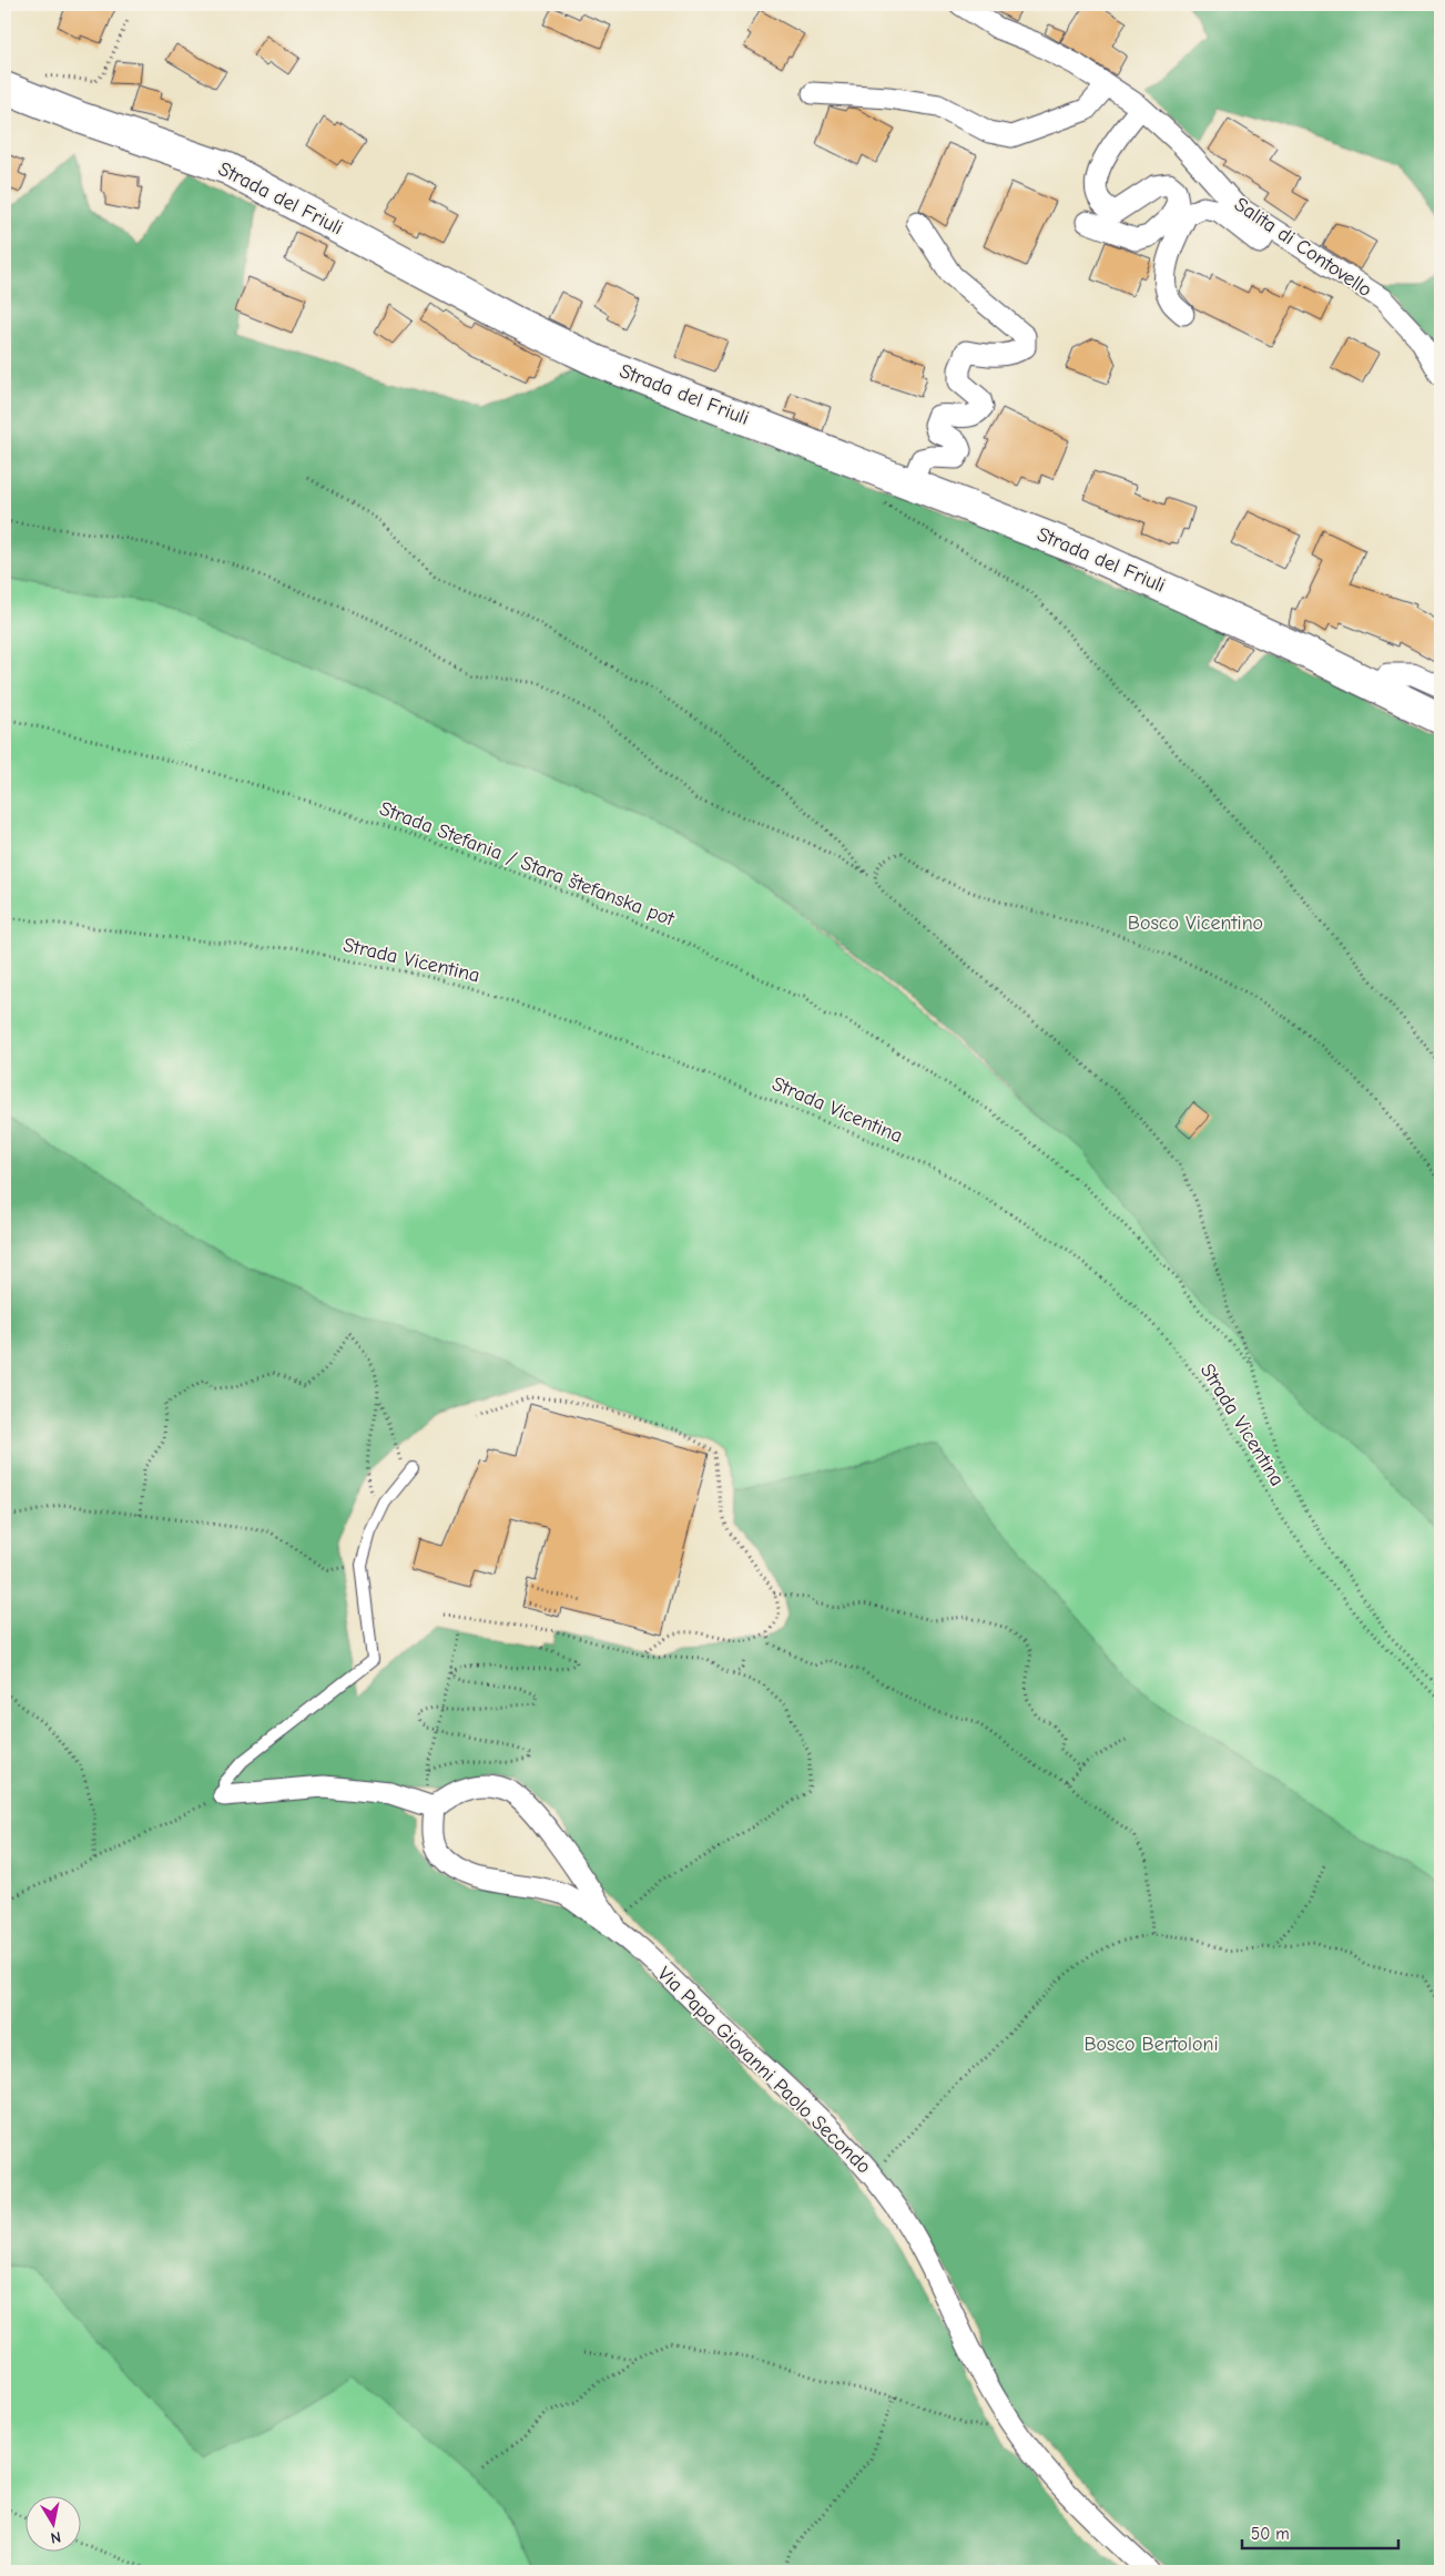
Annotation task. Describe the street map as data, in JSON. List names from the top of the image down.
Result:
{
  "streets": {
    "main road": ["Strada del Friuli"],
    "street": ["Salita di Contovello", "Via Papa Giovanni Paolo Secondo"],
    "path": ["Strada Stefania / Stara štefanska pot", "Strada Vicentina"]
  },
  "parks": ["Bosco Vicentino", "Bosco Bertoloni"],
  "scale_bar": "50 m",
  "north": "bottom"
}
